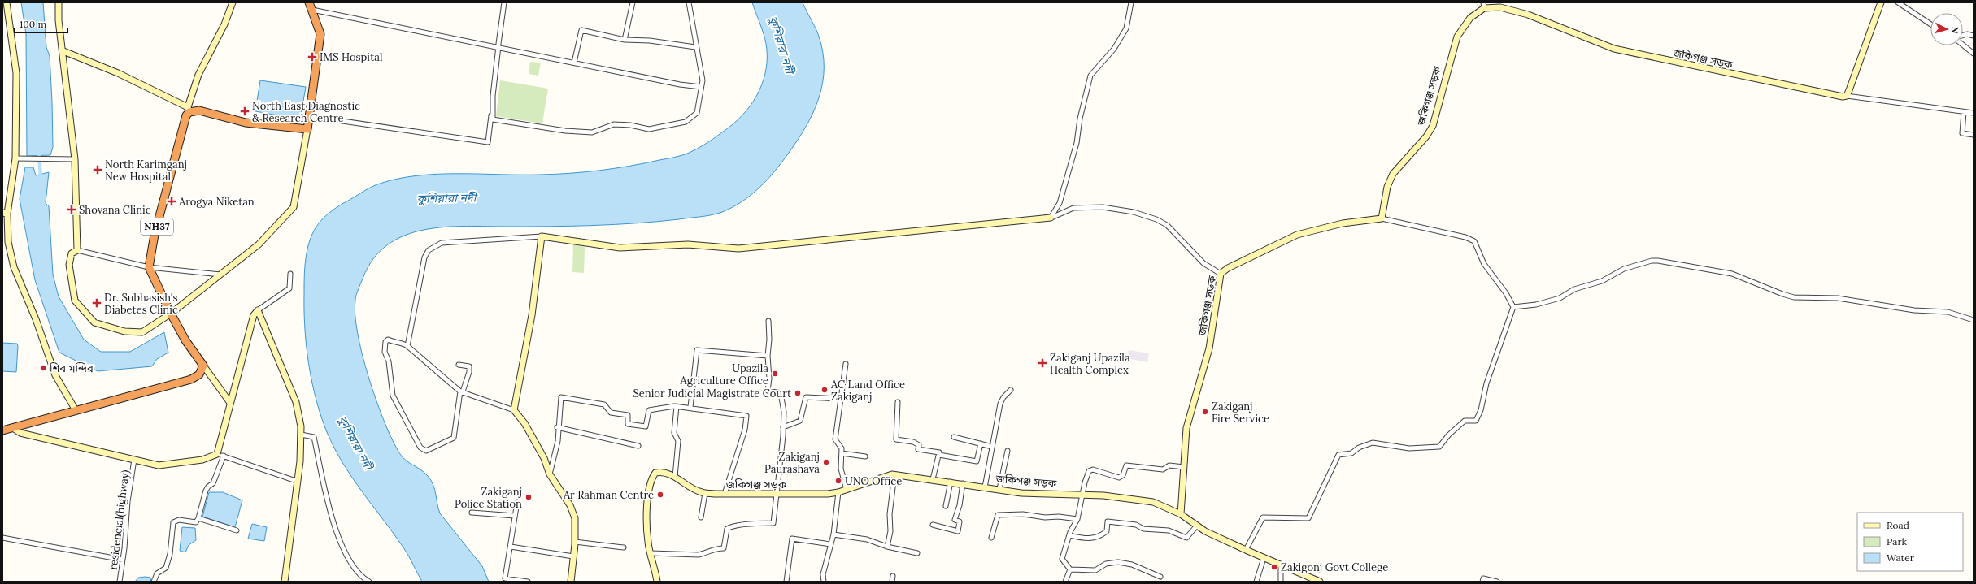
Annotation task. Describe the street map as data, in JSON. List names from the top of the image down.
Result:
{
  "streets": {
    "highway": ["NH37"],
    "street": ["জকিগঞ্জ সড়ক", "residencial(highway)"]
  },
  "water": ["কুশিয়ারা নদী"],
  "places": {
    "health": [
      "IMS Hospital",
      "North East Diagnostic & Research Centre",
      "North Karimganj New Hospital",
      "Arogya Niketan",
      "Shovana Clinic",
      "Dr. Subhasish's Diabetes Clinic",
      "Zakiganj Upazila Health Complex"
    ],
    "other": [
      "শিব মন্দির",
      "Upazila Agriculture Office",
      "AC Land Office Zakiganj",
      "Senior Judicial Magistrate Court",
      "Zakiganj Fire Service",
      "Zakiganj Paurashava",
      "UNO Office",
      "Ar Rahman Centre",
      "Zakiganj Police Station",
      "Zakigonj Govt College"
    ]
  },
  "legend": ["Road", "Park", "Water"],
  "scale_bar": "100 m",
  "north": "right"
}
